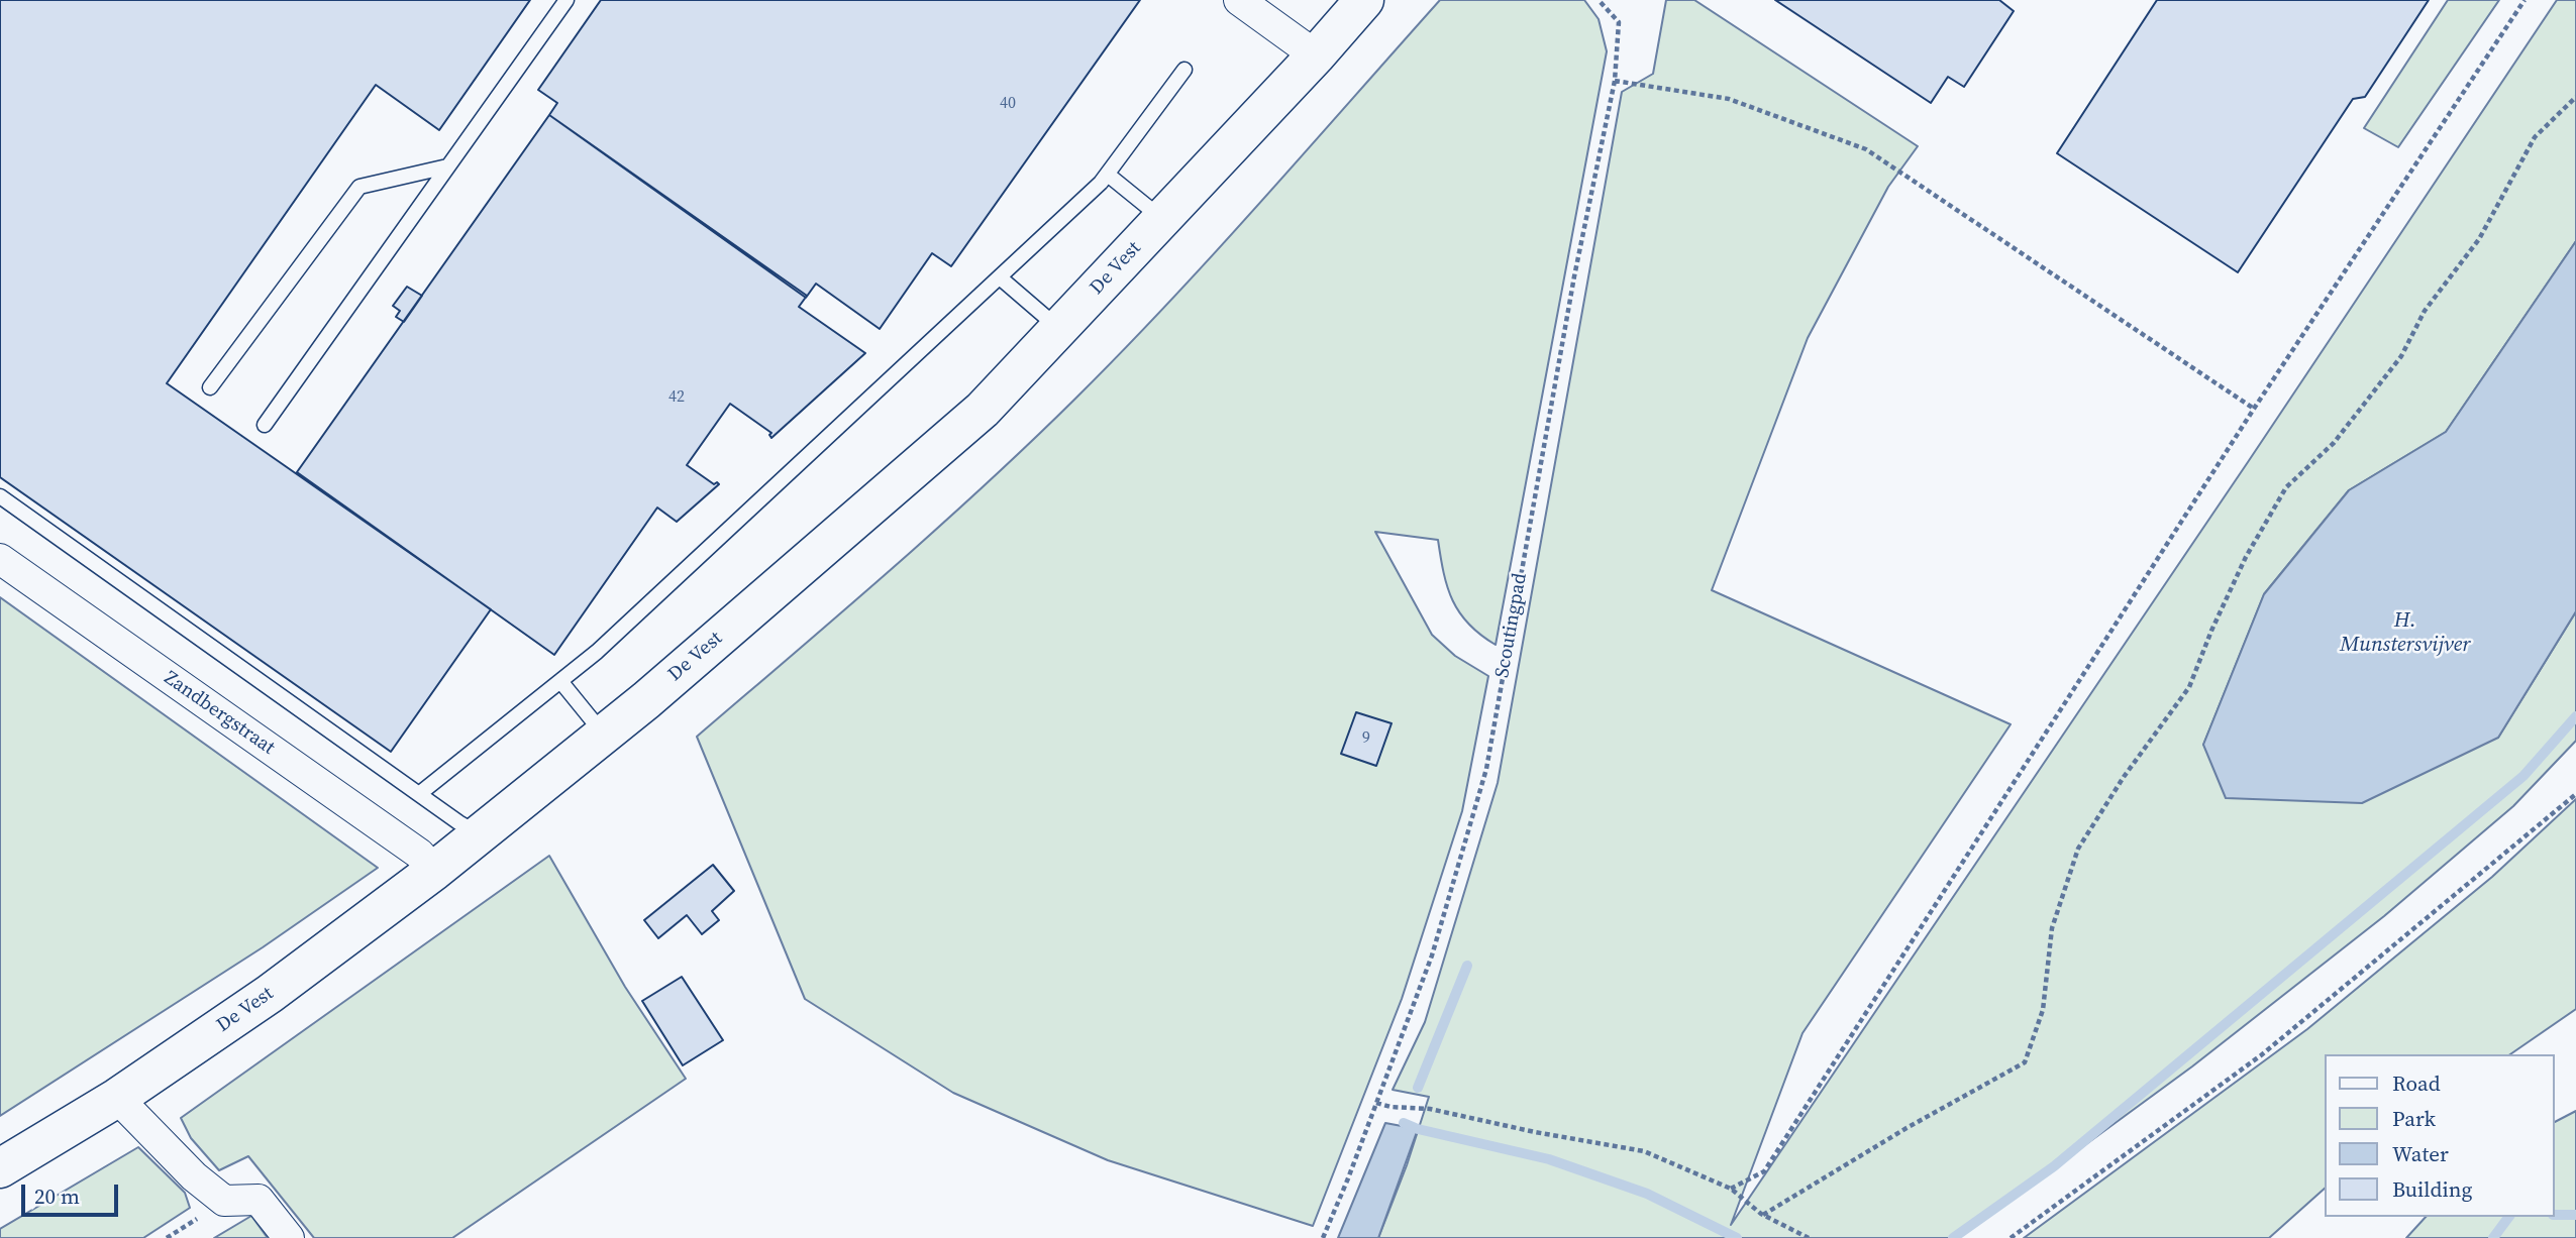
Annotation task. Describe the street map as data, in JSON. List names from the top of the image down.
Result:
{
  "streets": {
    "main road": ["De Vest"],
    "street": ["Zandbergstraat"],
    "path": ["Scoutingpad"]
  },
  "crossings": [
    ["De Vest", "Zandbergstraat"]
  ],
  "water": ["H. Munstersvijver"],
  "house_numbers": ["40", "42", "9"],
  "legend": [
    "Road",
    "Park",
    "Water",
    "Building"
  ],
  "scale_bar": "20 m"
}
